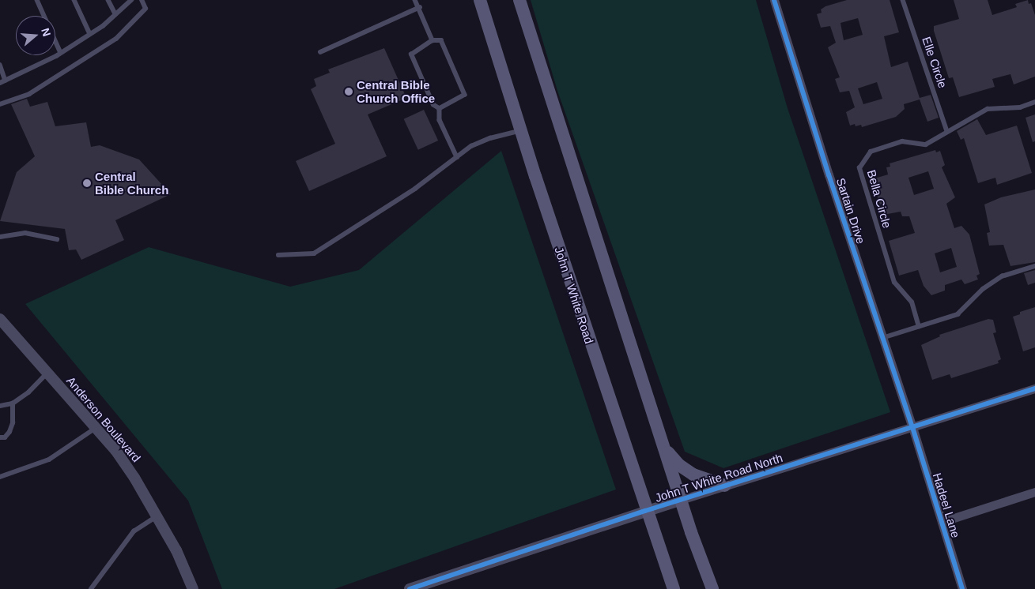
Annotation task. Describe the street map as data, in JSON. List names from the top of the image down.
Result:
{
  "streets": {
    "main road": ["John T White Road"],
    "street": [
      "Sartain Drive",
      "Anderson Boulevard",
      "John T White Road North",
      "Hadeel Lane"
    ],
    "lane": ["Elle Circle", "Bella Circle"]
  },
  "crossings": [
    ["Elle Circle", "Bella Circle"],
    ["Sartain Drive", "John T White Road North"],
    ["Sartain Drive", "Hadeel Lane"],
    ["John T White Road", "John T White Road North"],
    ["John T White Road North", "Hadeel Lane"]
  ],
  "places": ["Central Bible Church Office", "Central Bible Church"],
  "north": "right"
}
